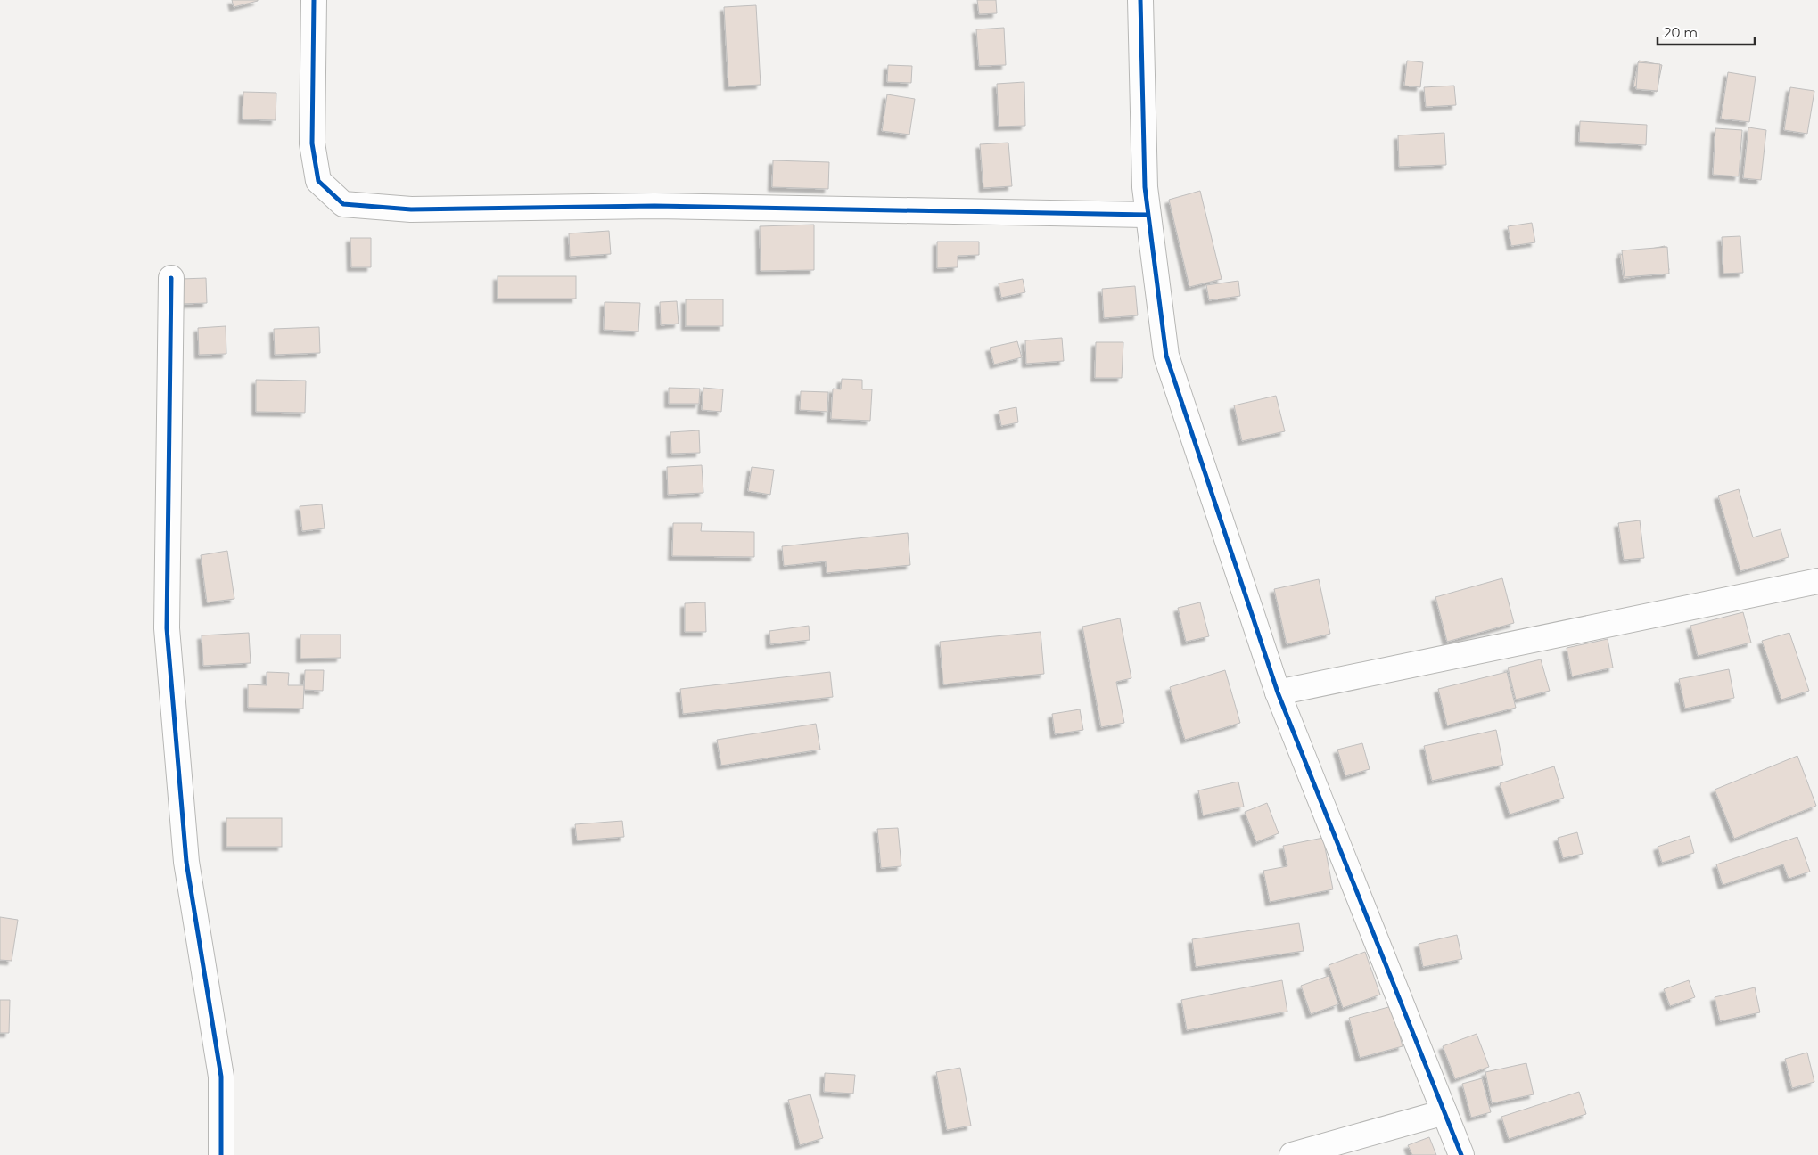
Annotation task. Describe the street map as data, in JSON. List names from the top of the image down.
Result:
{
  "scale_bar": "20 m"
}
